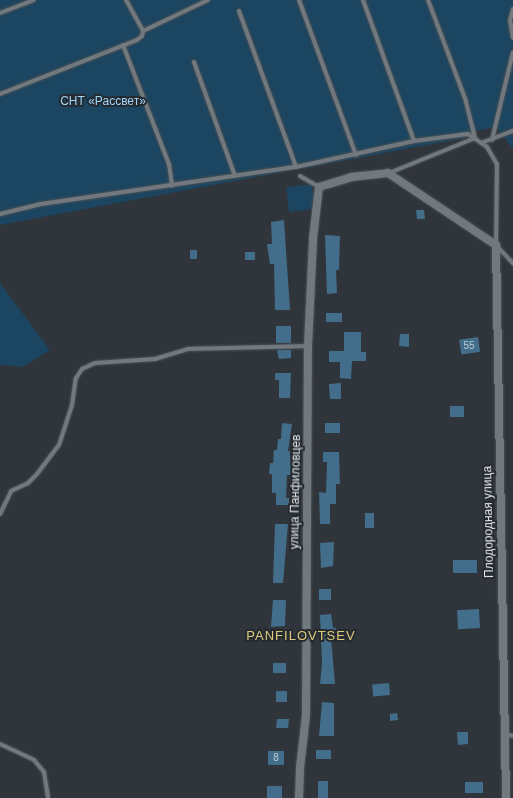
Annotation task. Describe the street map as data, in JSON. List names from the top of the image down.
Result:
{
  "streets": {
    "street": ["улица Панфиловцев", "Плодородная улица"]
  },
  "districts": ["PANFILOVTSEV"],
  "parks": ["СНТ «Рассвет»"],
  "house_numbers": ["55", "8"]
}
